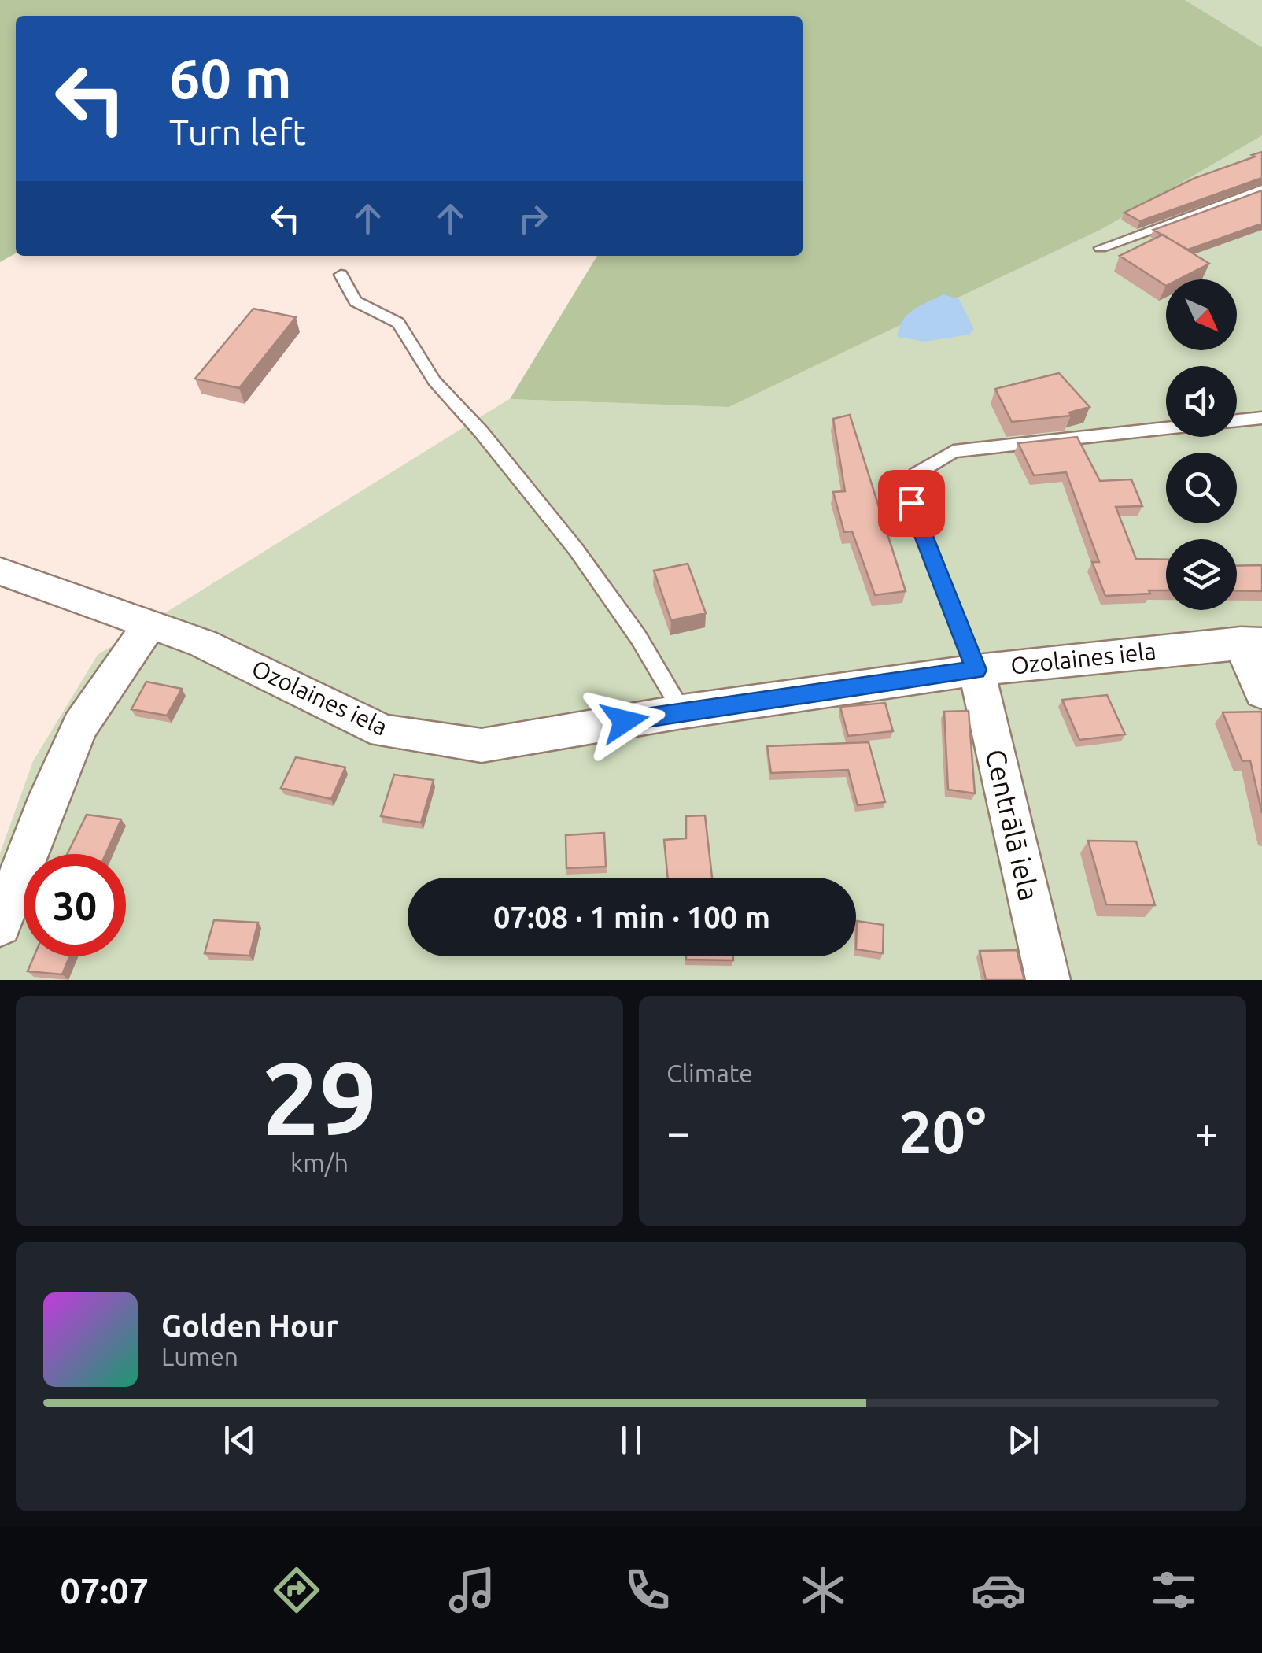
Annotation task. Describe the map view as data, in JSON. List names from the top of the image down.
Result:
{
  "streets": {
    "street": ["Ozolaines iela", "Centrālā iela"]
  },
  "crossings": [
    ["Ozolaines iela", "Centrālā iela"]
  ],
  "north": "bottom right",
  "page": {
    "turn": ["60 m", "Turn left"],
    "limit": "30",
    "trip": "07:08 · 1 min · 100 m",
    "tile": [
      ["29", "km/h"],
      "Climate"
    ],
    "heat": ["−", "20°", "+"],
    "song": ["Golden Hour", "Lumen"],
    "tabs": "07:07"
  }
}
